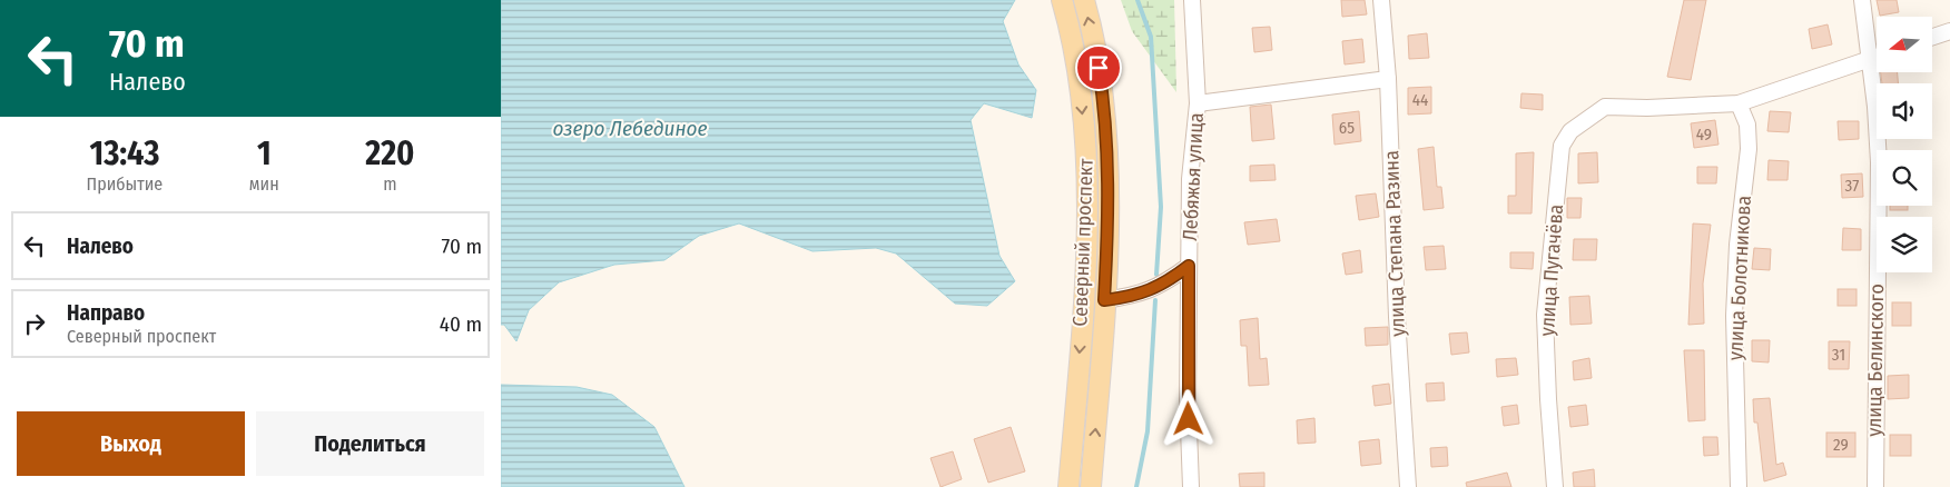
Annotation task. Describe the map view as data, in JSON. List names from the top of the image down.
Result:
{
  "streets": {
    "main road": ["Северный проспект"],
    "street": [
      "Лебяжья улица",
      "улица Степана Разина",
      "улица Пугачёва",
      "улица Болотникова",
      "улица Белинского"
    ]
  },
  "crossings": [
    ["улица Пугачёва", "улица Болотникова"]
  ],
  "water": ["озеро Лебединое"],
  "house_numbers": [
    "44",
    "65",
    "49",
    "37",
    "31",
    "29"
  ],
  "north": "left",
  "page": {
    "turn": ["70 m", "Налево"],
    "eta": [
      "13:43",
      "Прибытие",
      "1",
      "мин",
      "220",
      "m"
    ],
    "list": [
      {
        "name": "Налево",
        "value": "70 m"
      },
      {
        "name": "Направо",
        "note": "Северный проспект",
        "value": "40 m"
      }
    ],
    "buttons": ["Выход", "Поделиться"]
  }
}
